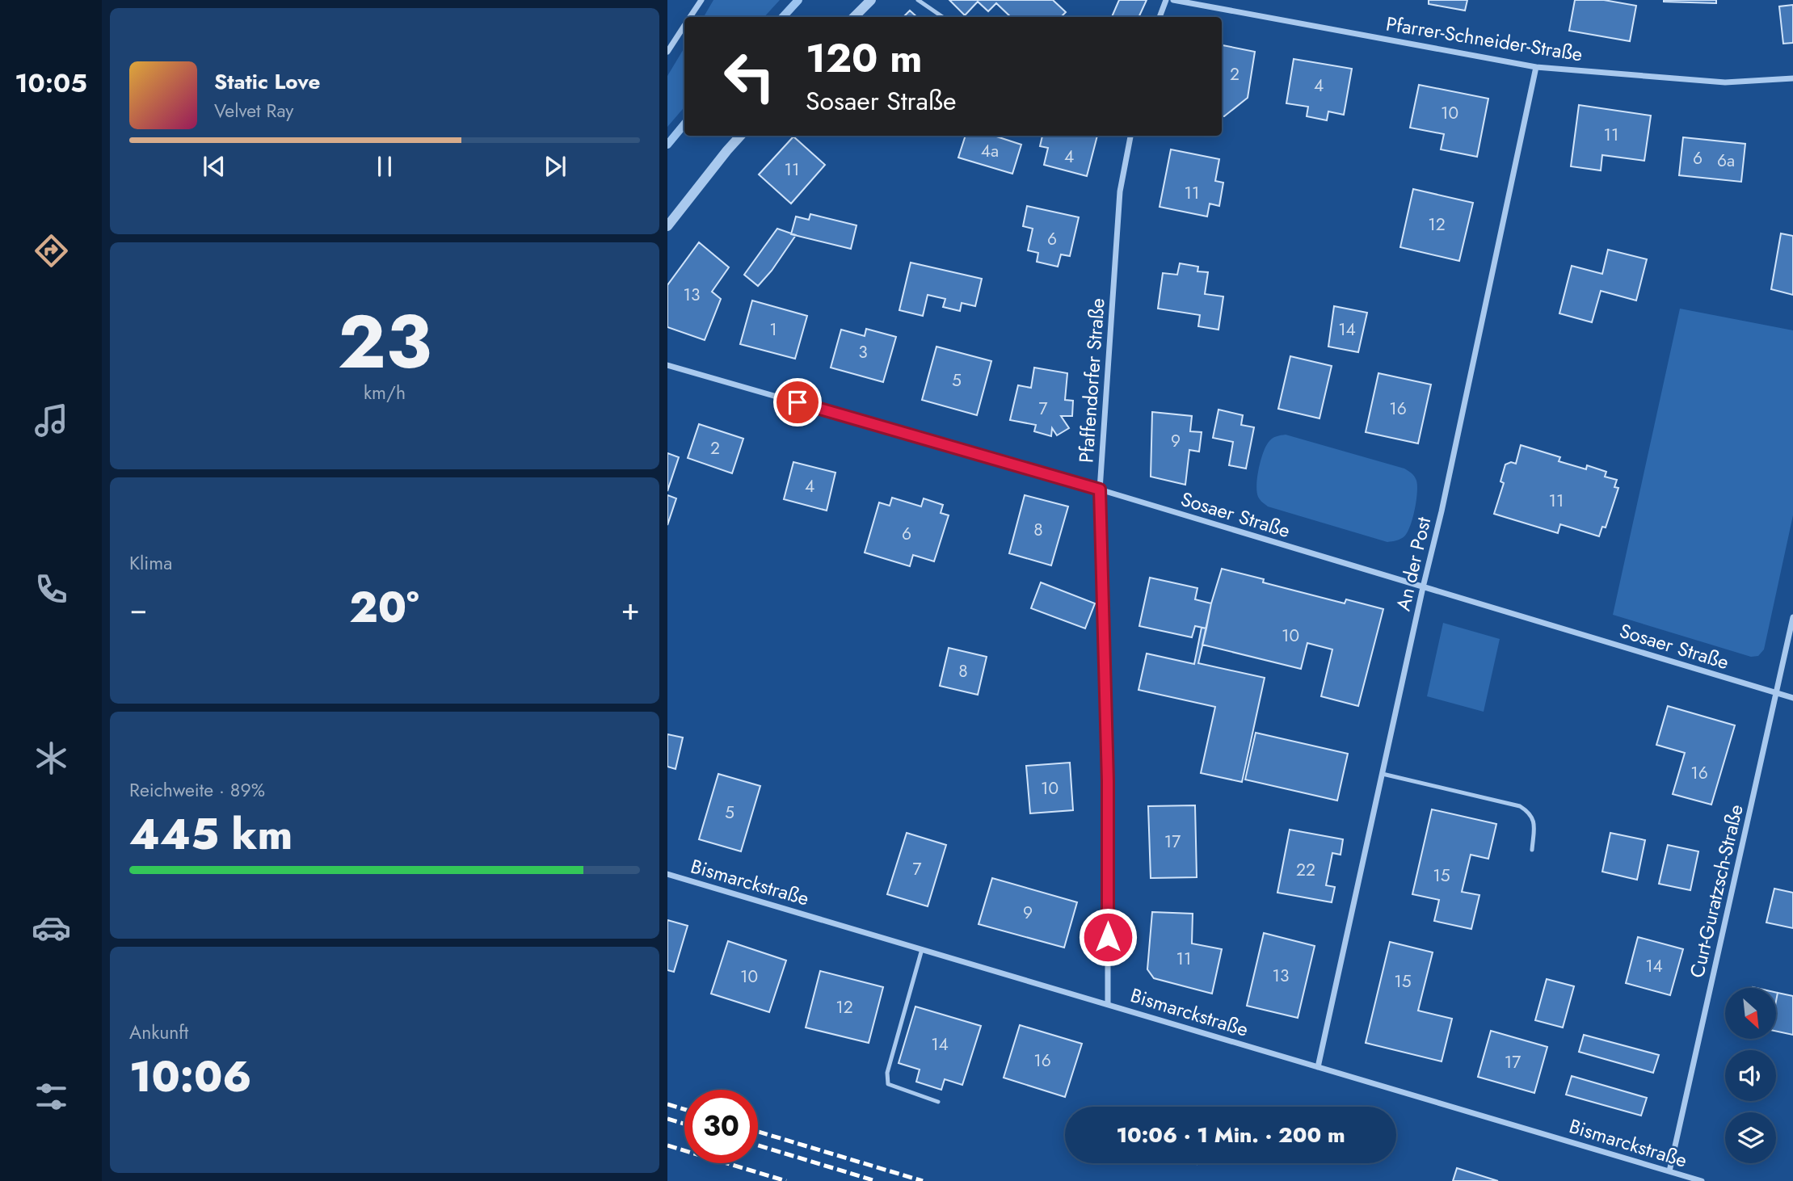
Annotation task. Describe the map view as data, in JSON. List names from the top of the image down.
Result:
{
  "streets": {
    "street": [
      "Pfarrer-Schneider-Straße",
      "Pfaffendorfer Straße",
      "Sosaer Straße",
      "An der Post",
      "Bismarckstraße",
      "Curt-Guratzsch-Straße"
    ]
  },
  "crossings": [
    ["Pfarrer-Schneider-Straße", "An der Post"],
    ["Pfaffendorfer Straße", "Sosaer Straße"],
    ["Pfaffendorfer Straße", "Bismarckstraße"],
    ["Sosaer Straße", "An der Post"],
    ["Sosaer Straße", "Curt-Guratzsch-Straße"],
    ["An der Post", "Bismarckstraße"],
    ["Bismarckstraße", "Curt-Guratzsch-Straße"]
  ],
  "house_numbers": [
    "2",
    "4",
    "10",
    "11",
    "4a",
    "4",
    "6",
    "6a",
    "11",
    "11",
    "12",
    "6",
    "13",
    "1",
    "14",
    "3",
    "5",
    "7",
    "16",
    "9",
    "2",
    "4",
    "11",
    "8",
    "6",
    "10",
    "8",
    "16",
    "10",
    "5",
    "17",
    "7",
    "22",
    "15",
    "9",
    "11",
    "14",
    "13",
    "10",
    "15",
    "12",
    "14",
    "16",
    "17"
  ],
  "north": "bottom right",
  "page": {
    "tabs": "10:05",
    "turn": ["120 m", "Sosaer Straße"],
    "song": ["Static Love", "Velvet Ray"],
    "tile": [
      ["23", "km/h"],
      "Klima",
      ["Reichweite · 89%", "445 km"],
      ["Ankunft", "10:06"]
    ],
    "heat": ["−", "20°", "+"],
    "limit": "30",
    "trip": "10:06 · 1 Min. · 200 m"
  }
}
